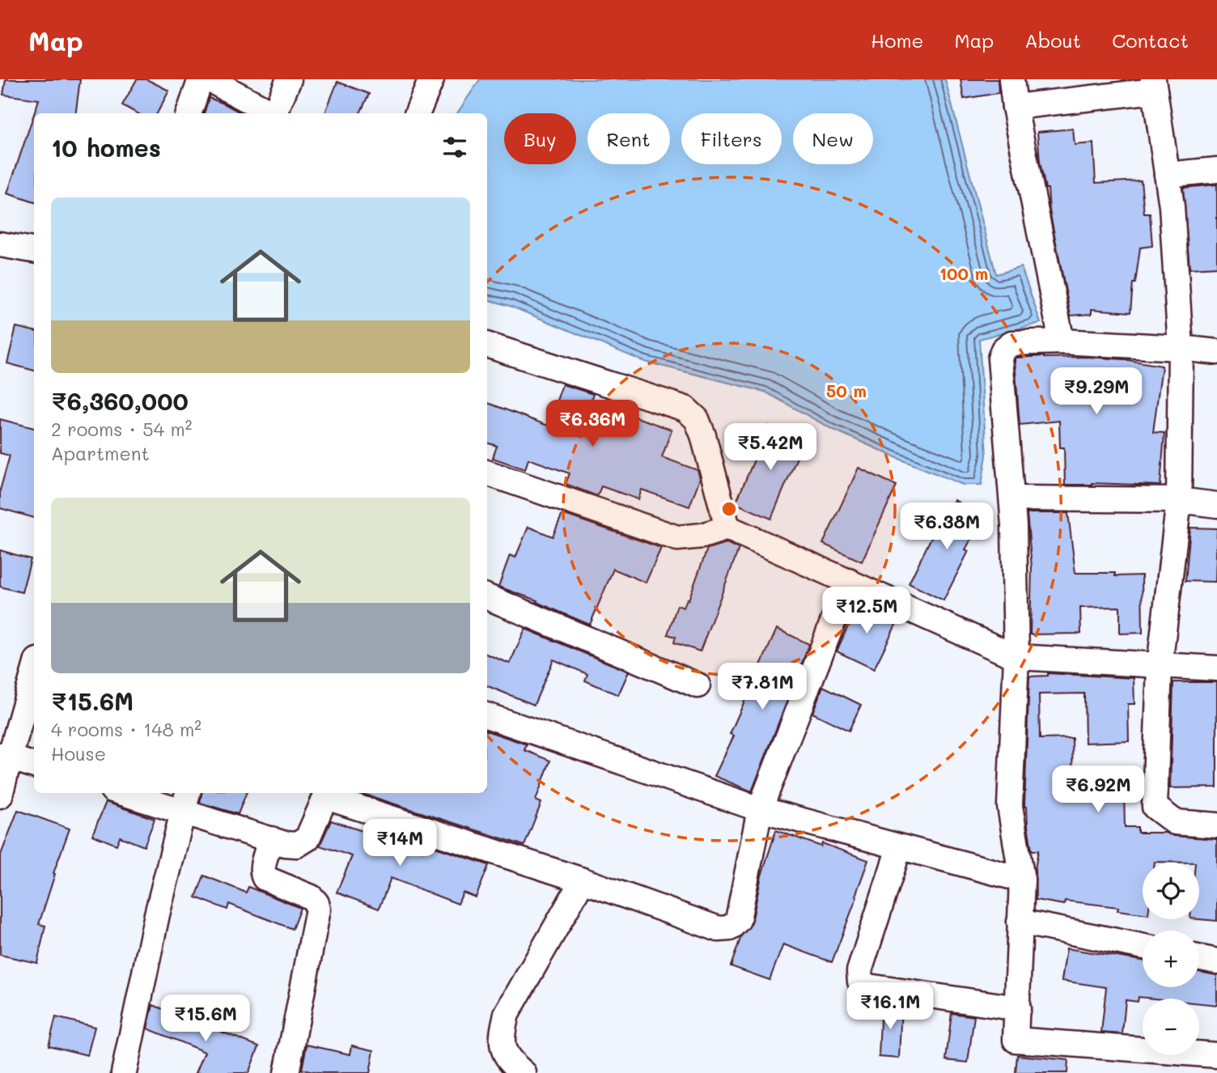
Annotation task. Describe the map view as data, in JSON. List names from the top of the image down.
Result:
{
  "page": {
    "header": "Map",
    "nav": [
      "Home",
      "Map",
      "About",
      "Contact"
    ],
    "chip": [
      "Buy",
      "Rent",
      "Filters",
      "New"
    ],
    "heading": "10 homes",
    "list": [
      {
        "name": "₹6,360,000",
        "note": "2 rooms · 54 m² · Apartment"
      },
      {
        "name": "₹15.6M",
        "note": "4 rooms · 148 m² · House"
      }
    ],
    "price": [
      "₹9.29M",
      "₹6.36M",
      "₹5.42M",
      "₹6.38M",
      "₹12.5M",
      "₹7.81M",
      "₹6.92M",
      "₹14M",
      "₹16.1M",
      "₹15.6M"
    ],
    "map_buttons": ["+", "−"]
  },
  "rings": ["100 m", "50 m"]
}
